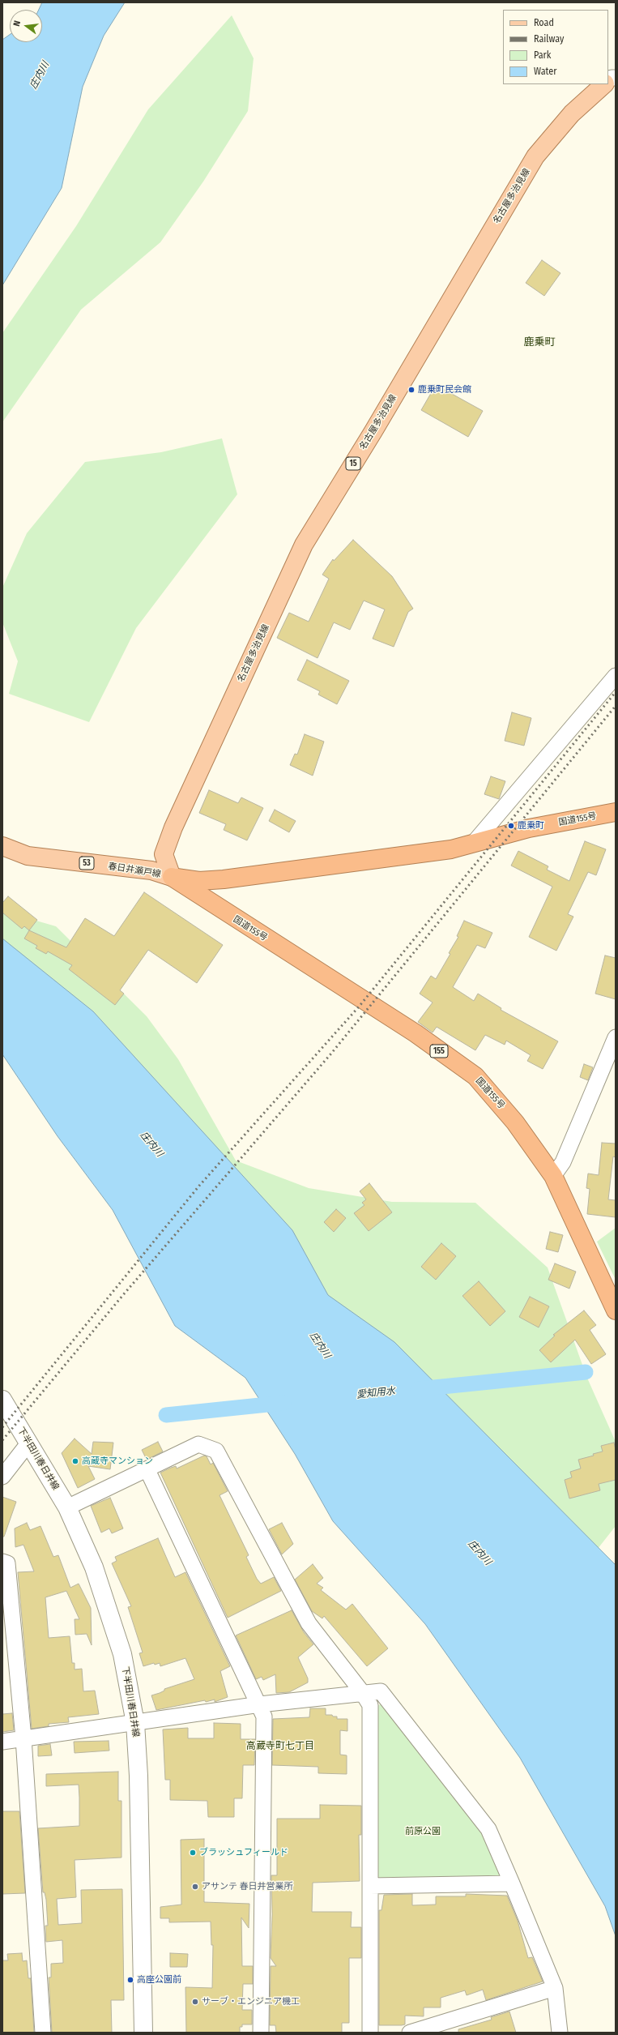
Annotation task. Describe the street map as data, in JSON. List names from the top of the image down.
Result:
{
  "streets": {
    "highway": ["国道155号", "155"],
    "main road": [
      "名古屋多治見線",
      "15",
      "53",
      "春日井瀬戸線",
      "下半田川春日井線"
    ]
  },
  "crossings": [
    ["名古屋多治見線", "国道155号"],
    ["名古屋多治見線", "春日井瀬戸線"],
    ["国道155号", "春日井瀬戸線"]
  ],
  "districts": ["鹿乗町", "高蔵寺町七丁目"],
  "water": ["庄内川", "愛知用水"],
  "parks": ["前原公園"],
  "places": [
    "鹿乗町民会館",
    "鹿乗町",
    "高蔵寺マンション",
    "ブラッシュフィールド",
    "アサンテ 春日井営業所",
    "高座公園前",
    "サーブ・エンジニア機工"
  ],
  "legend": [
    "Road",
    "Railway",
    "Park",
    "Water"
  ],
  "north": "left"
}
